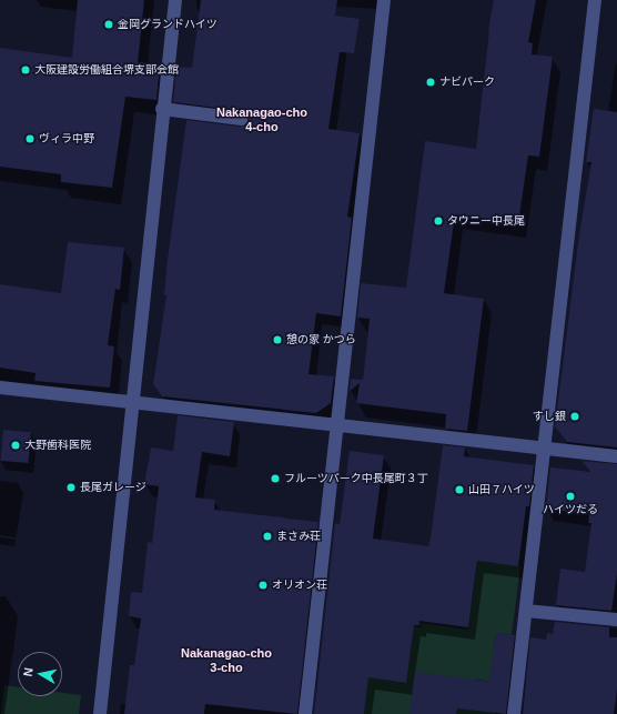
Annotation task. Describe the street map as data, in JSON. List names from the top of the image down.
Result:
{
  "districts": ["Nakanagao-cho 4-cho", "Nakanagao-cho 3-cho"],
  "places": [
    "金岡グランドハイツ",
    "大阪建設労働組合堺支部会館",
    "ナビパーク",
    "ヴィラ中野",
    "タウニー中長尾",
    "憩の家 かつら",
    "すし銀",
    "大野歯科医院",
    "フルーツパーク中長尾町３丁",
    "長尾ガレージ",
    "山田７ハイツ",
    "ハイツだる",
    "まさみ荘",
    "オリオン荘"
  ],
  "north": "left"
}
